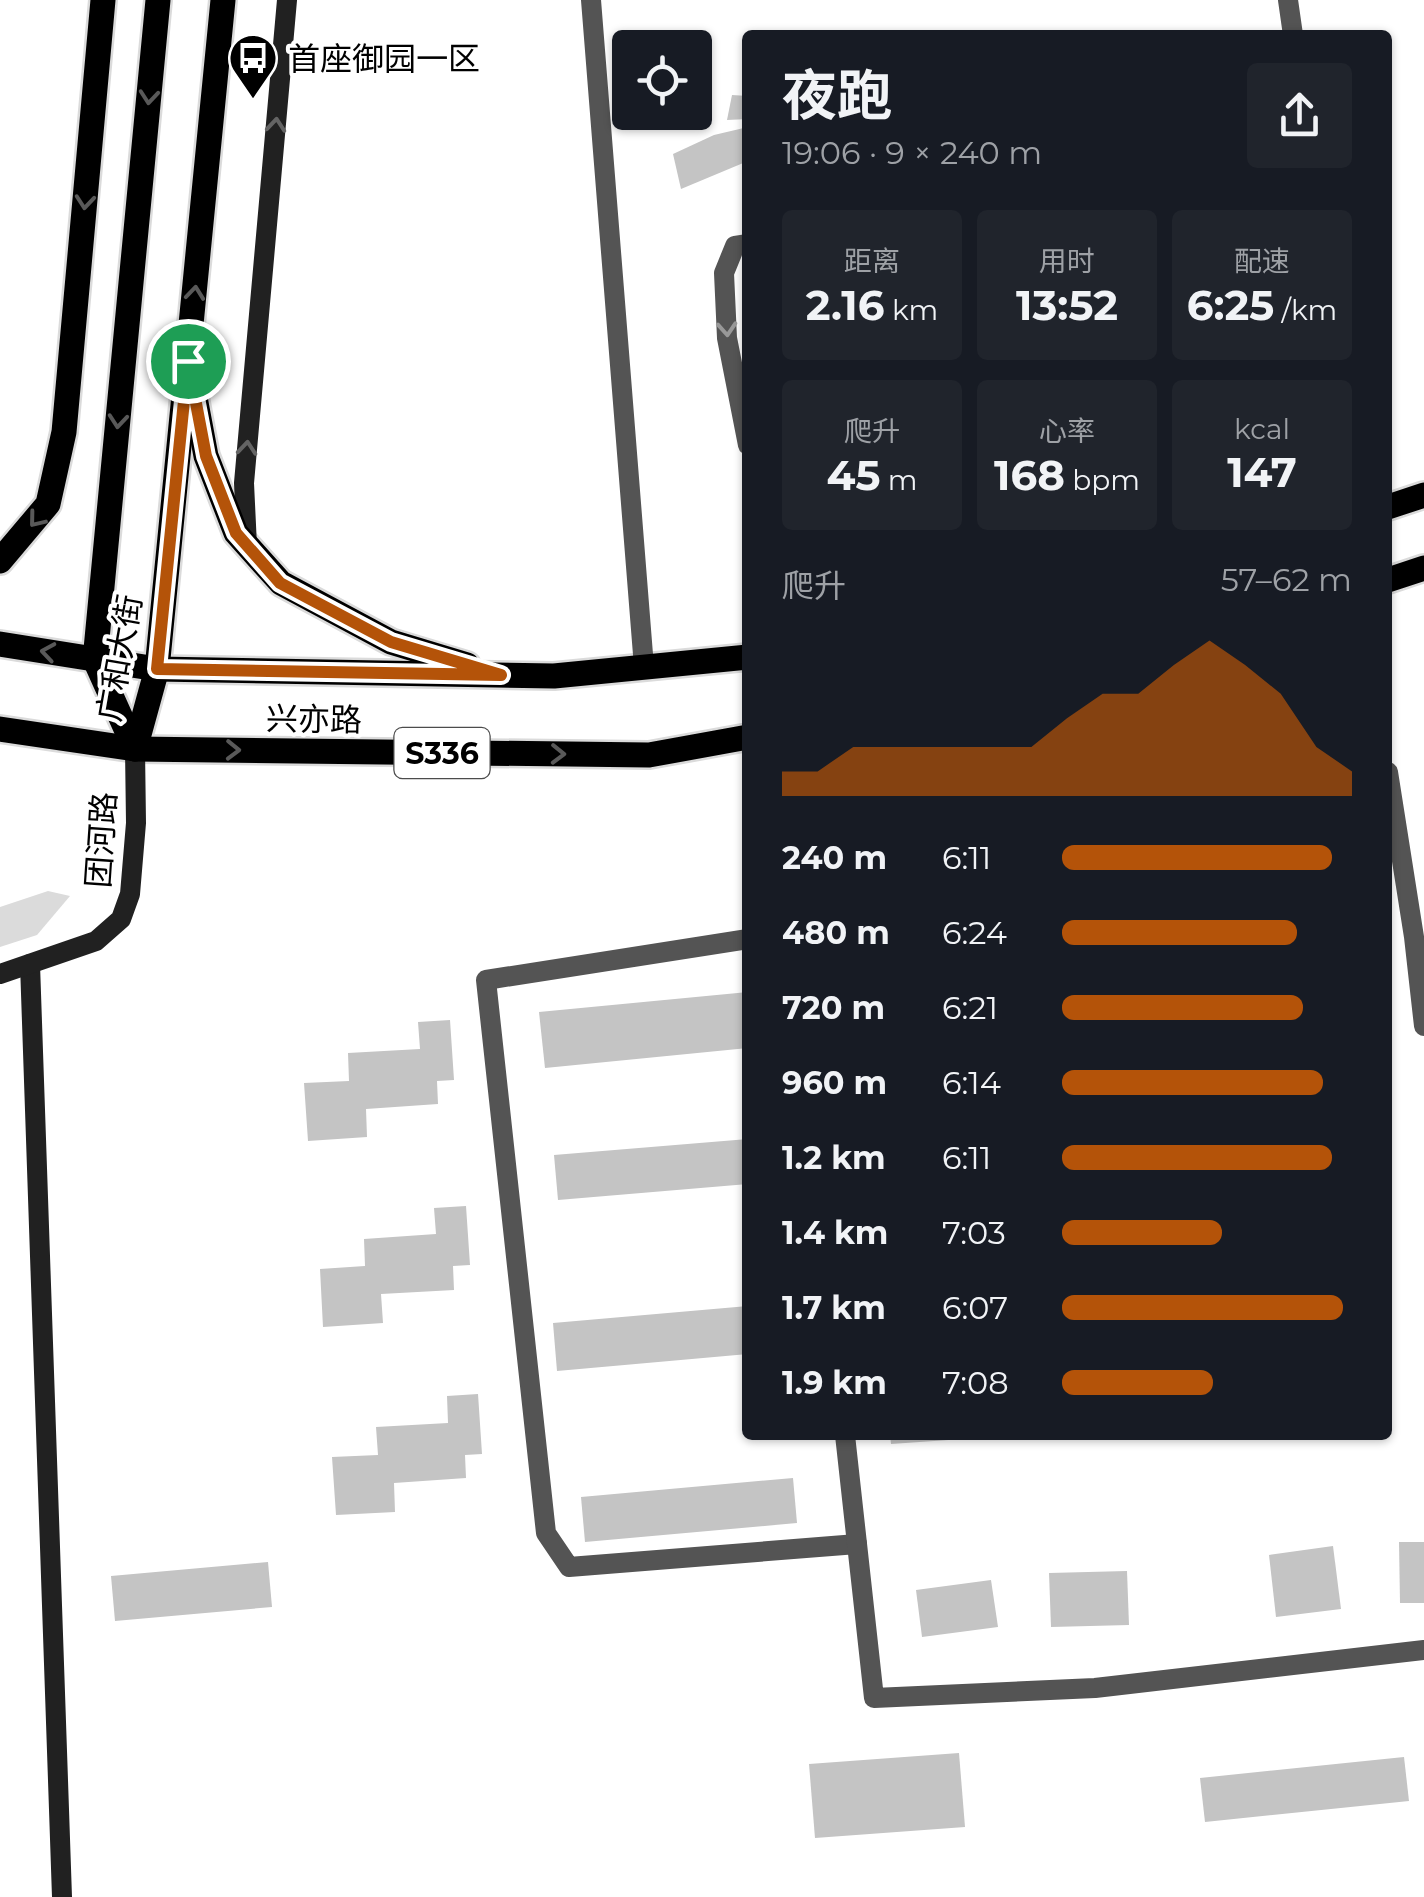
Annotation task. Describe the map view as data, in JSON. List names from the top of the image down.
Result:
{
  "streets": {
    "main road": ["广和大街", "兴亦路", "S336"],
    "street": ["团河路"]
  },
  "crossings": [
    ["广和大街", "兴亦路"],
    ["广和大街", "团河路"],
    ["兴亦路", "团河路"]
  ],
  "places": {
    "bus stop": ["首座御园一区"]
  },
  "page": {
    "heading": ["夜跑", "19:06 · 9 × 240 m"],
    "stats": [
      ["距离", "2.16 km"],
      ["用时", "13:52"],
      ["配速", "6:25 /km"],
      ["爬升", "45 m"],
      ["心率", "168 bpm"],
      ["kcal", "147"]
    ],
    "chart": ["爬升", "57–62 m"],
    "list": [
      {
        "name": "240 m",
        "note": "6:11"
      },
      {
        "name": "480 m",
        "note": "6:24"
      },
      {
        "name": "720 m",
        "note": "6:21"
      },
      {
        "name": "960 m",
        "note": "6:14"
      },
      {
        "name": "1.2 km",
        "note": "6:11"
      },
      {
        "name": "1.4 km",
        "note": "7:03"
      },
      {
        "name": "1.7 km",
        "note": "6:07"
      },
      {
        "name": "1.9 km",
        "note": "7:08"
      }
    ]
  }
}
